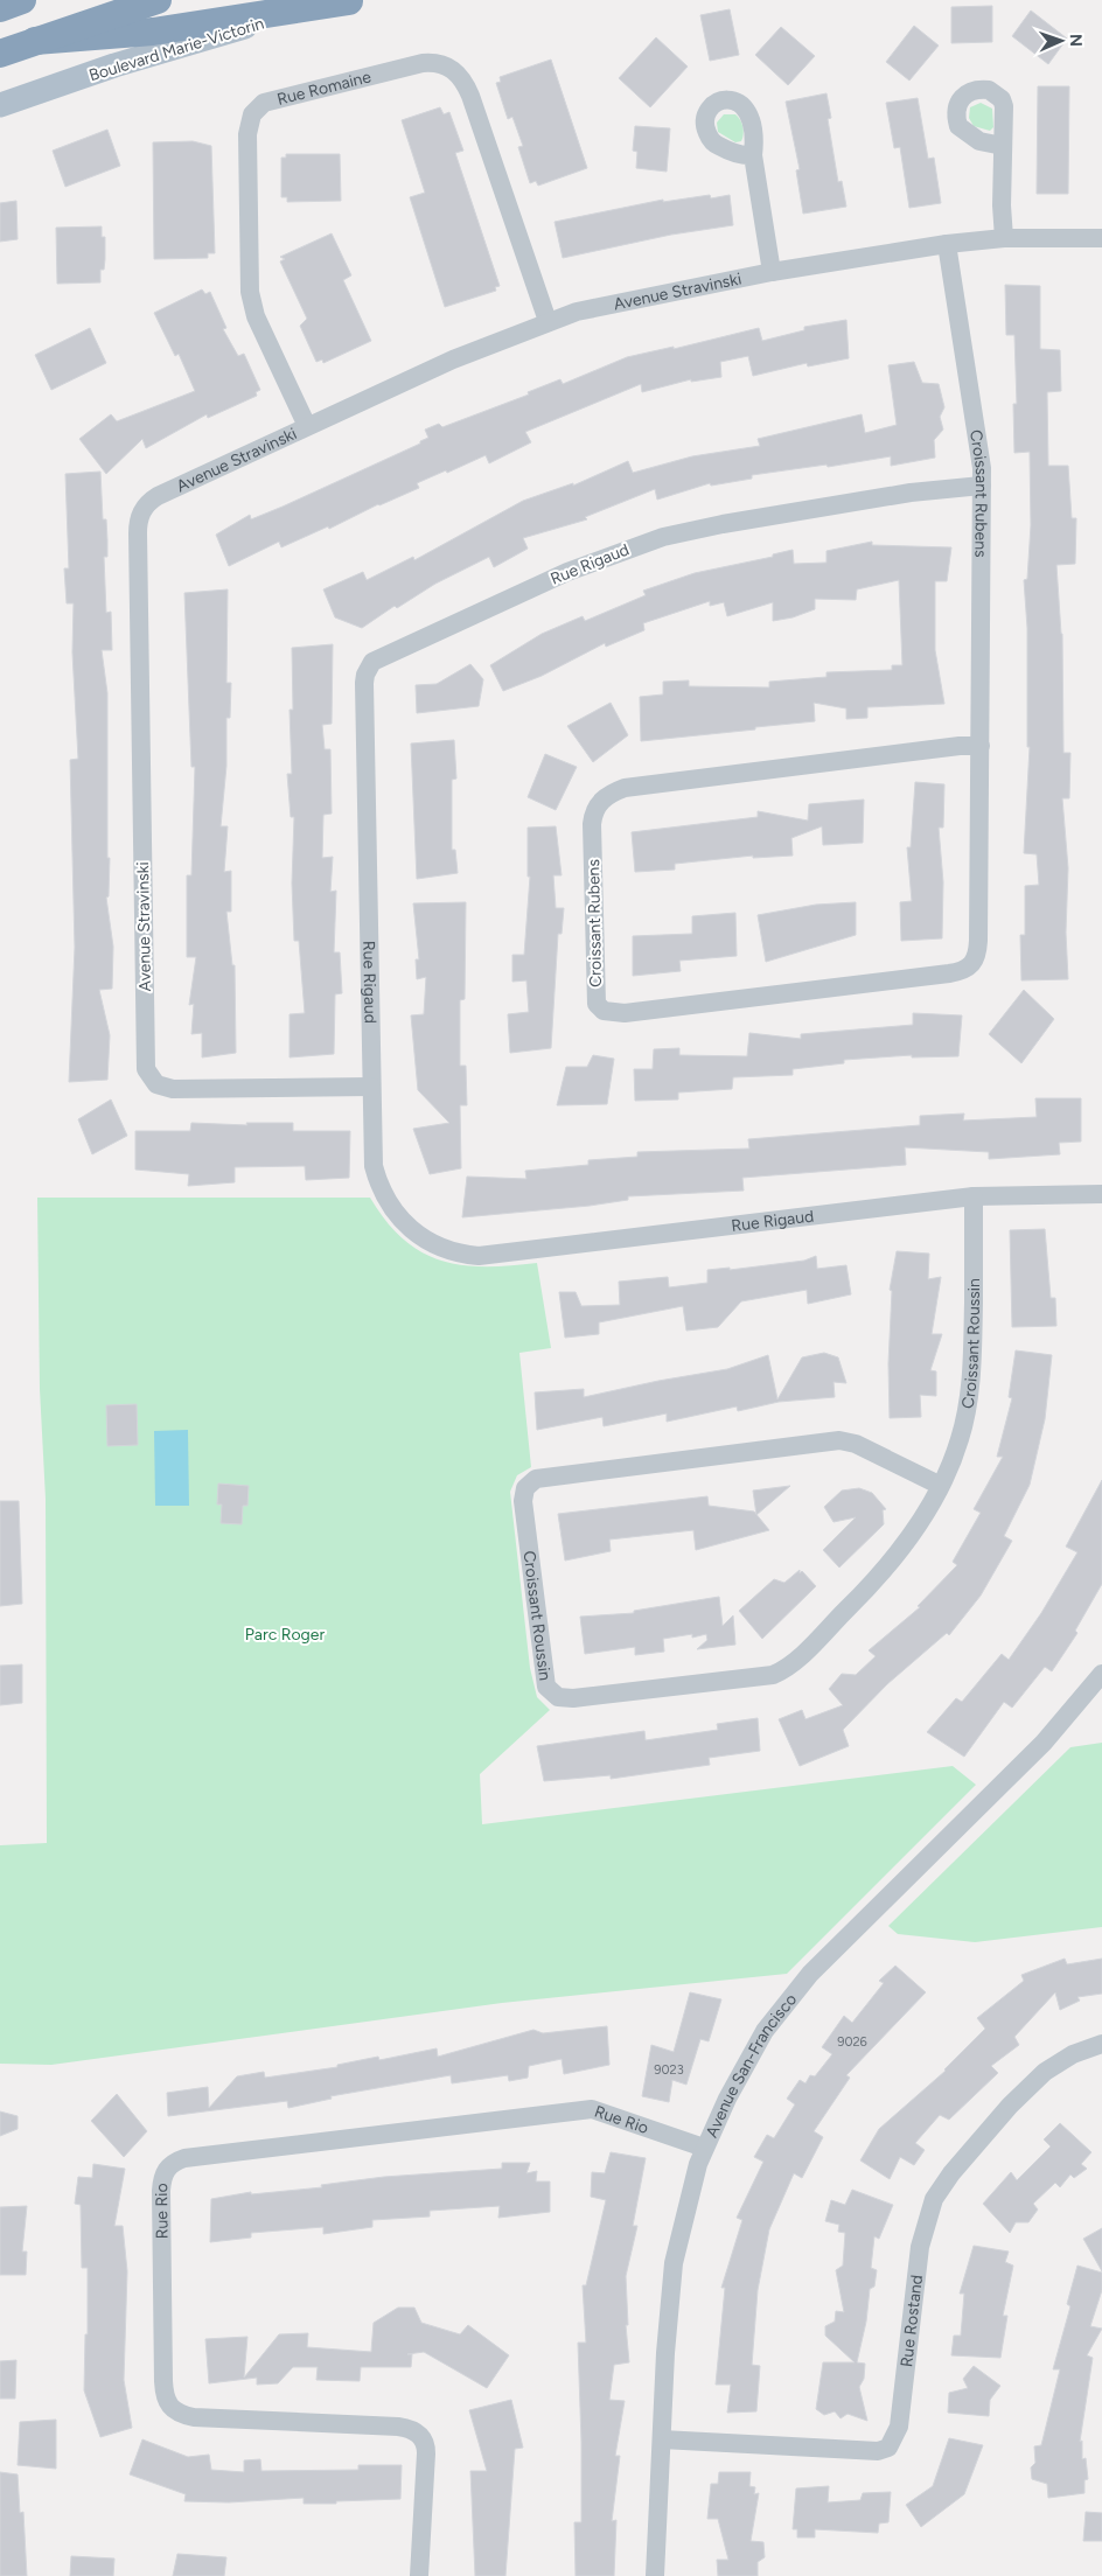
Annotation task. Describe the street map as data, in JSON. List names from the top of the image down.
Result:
{
  "streets": {
    "main road": ["Boulevard Marie-Victorin"],
    "street": [
      "Rue Romaine",
      "Avenue Stravinski",
      "Croissant Rubens",
      "Rue Rigaud",
      "Croissant Roussin",
      "Avenue San-Francisco",
      "Rue Rio",
      "Rue Rostand"
    ]
  },
  "crossings": [
    ["Rue Romaine", "Avenue Stravinski"],
    ["Avenue Stravinski", "Croissant Rubens"],
    ["Avenue Stravinski", "Rue Rigaud"],
    ["Croissant Rubens", "Rue Rigaud"],
    ["Rue Rigaud", "Croissant Roussin"],
    ["Avenue San-Francisco", "Rue Rio"],
    ["Avenue San-Francisco", "Rue Rostand"]
  ],
  "parks": ["Parc Roger"],
  "house_numbers": ["9026", "9023"],
  "north": "right"
}
